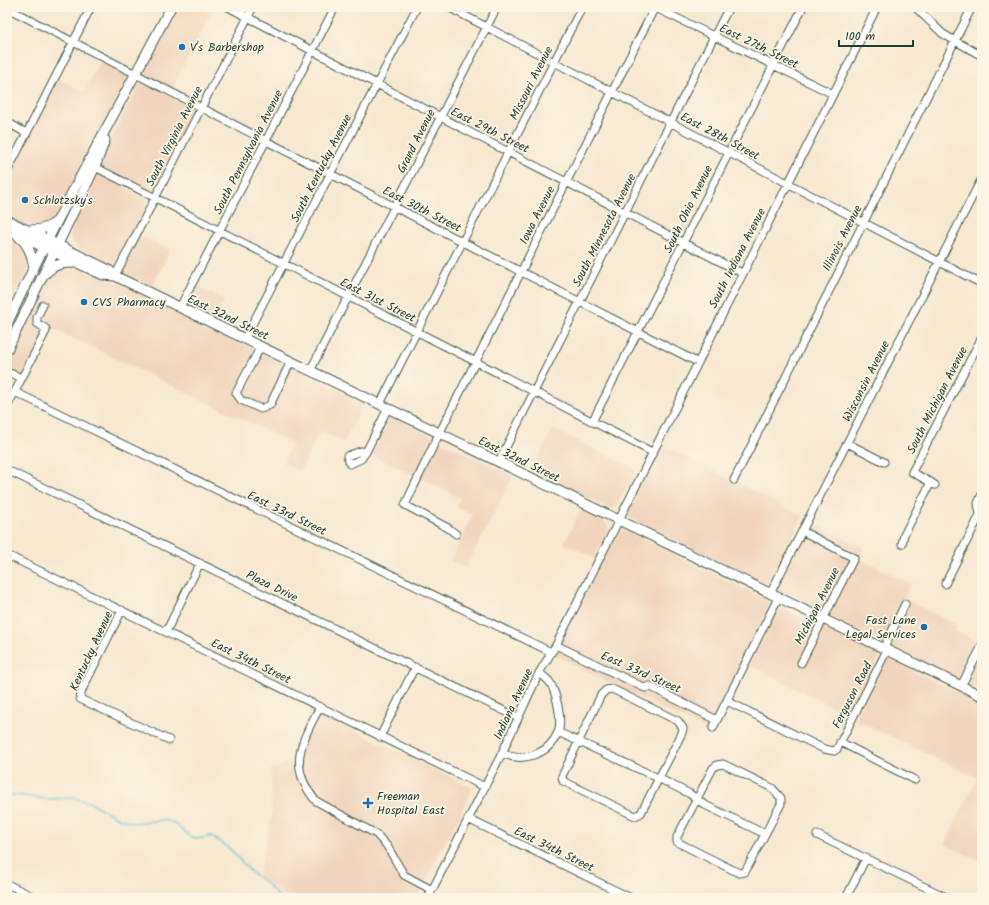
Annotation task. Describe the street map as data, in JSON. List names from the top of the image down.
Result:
{
  "streets": {
    "main road": ["East 32nd Street"],
    "street": [
      "East 27th Street",
      "Missouri Avenue",
      "East 29th Street",
      "South Virginia Avenue",
      "East 28th Street",
      "Grand Avenue",
      "South Pennsylvania Avenue",
      "South Kentucky Avenue",
      "East 30th Street",
      "South Ohio Avenue",
      "Iowa Avenue",
      "South Minnesota Avenue",
      "Illinois Avenue",
      "South Indiana Avenue",
      "East 31st Street",
      "Wisconsin Avenue",
      "South Michigan Avenue",
      "East 33rd Street",
      "Plaza Drive",
      "Michigan Avenue",
      "Kentucky Avenue",
      "East 34th Street",
      "Ferguson Road",
      "Indiana Avenue"
    ]
  },
  "crossings": [
    ["East 27th Street", "South Ohio Avenue"],
    ["East 27th Street", "Iowa Avenue"],
    ["East 27th Street", "South Minnesota Avenue"],
    ["East 27th Street", "South Indiana Avenue"],
    ["Missouri Avenue", "East 29th Street"],
    ["Missouri Avenue", "East 28th Street"],
    ["Missouri Avenue", "East 30th Street"],
    ["Missouri Avenue", "East 31st Street"],
    ["Missouri Avenue", "East 32nd Street"],
    ["East 29th Street", "South Virginia Avenue"],
    ["East 29th Street", "Grand Avenue"],
    ["East 29th Street", "South Pennsylvania Avenue"],
    ["East 29th Street", "South Kentucky Avenue"],
    ["East 29th Street", "South Ohio Avenue"],
    ["East 29th Street", "Iowa Avenue"],
    ["East 29th Street", "South Minnesota Avenue"],
    ["East 29th Street", "South Indiana Avenue"],
    ["South Virginia Avenue", "East 30th Street"],
    ["South Virginia Avenue", "East 31st Street"],
    ["South Virginia Avenue", "East 32nd Street"],
    ["East 28th Street", "Grand Avenue"],
    ["East 28th Street", "South Ohio Avenue"],
    ["East 28th Street", "Iowa Avenue"],
    ["East 28th Street", "South Minnesota Avenue"],
    ["East 28th Street", "Illinois Avenue"],
    ["East 28th Street", "South Indiana Avenue"],
    ["East 28th Street", "Wisconsin Avenue"],
    ["Grand Avenue", "East 30th Street"],
    ["Grand Avenue", "East 31st Street"],
    ["Grand Avenue", "East 32nd Street"],
    ["South Pennsylvania Avenue", "East 30th Street"],
    ["South Pennsylvania Avenue", "East 31st Street"],
    ["South Pennsylvania Avenue", "East 32nd Street"],
    ["South Kentucky Avenue", "East 30th Street"],
    ["South Kentucky Avenue", "East 31st Street"],
    ["South Kentucky Avenue", "East 32nd Street"],
    ["East 30th Street", "South Ohio Avenue"],
    ["East 30th Street", "Iowa Avenue"],
    ["East 30th Street", "South Minnesota Avenue"],
    ["East 30th Street", "South Indiana Avenue"],
    ["South Ohio Avenue", "East 31st Street"],
    ["Iowa Avenue", "East 31st Street"],
    ["Iowa Avenue", "East 32nd Street"],
    ["South Minnesota Avenue", "East 31st Street"],
    ["South Minnesota Avenue", "East 32nd Street"],
    ["South Indiana Avenue", "East 31st Street"],
    ["South Indiana Avenue", "East 32nd Street"],
    ["South Indiana Avenue", "Indiana Avenue"],
    ["East 32nd Street", "Wisconsin Avenue"],
    ["East 32nd Street", "Michigan Avenue"],
    ["East 32nd Street", "Ferguson Road"],
    ["East 32nd Street", "Indiana Avenue"],
    ["Wisconsin Avenue", "East 33rd Street"],
    ["Wisconsin Avenue", "Michigan Avenue"],
    ["East 33rd Street", "Indiana Avenue"],
    ["Plaza Drive", "Indiana Avenue"],
    ["Kentucky Avenue", "East 34th Street"],
    ["East 34th Street", "Indiana Avenue"]
  ],
  "places": {
    "other": [
      "V's Barbershop",
      "Schlotzsky's",
      "CVS Pharmacy",
      "Fast Lane Legal Services"
    ],
    "health": ["Freeman Hospital East"]
  },
  "scale_bar": "100 m"
}
